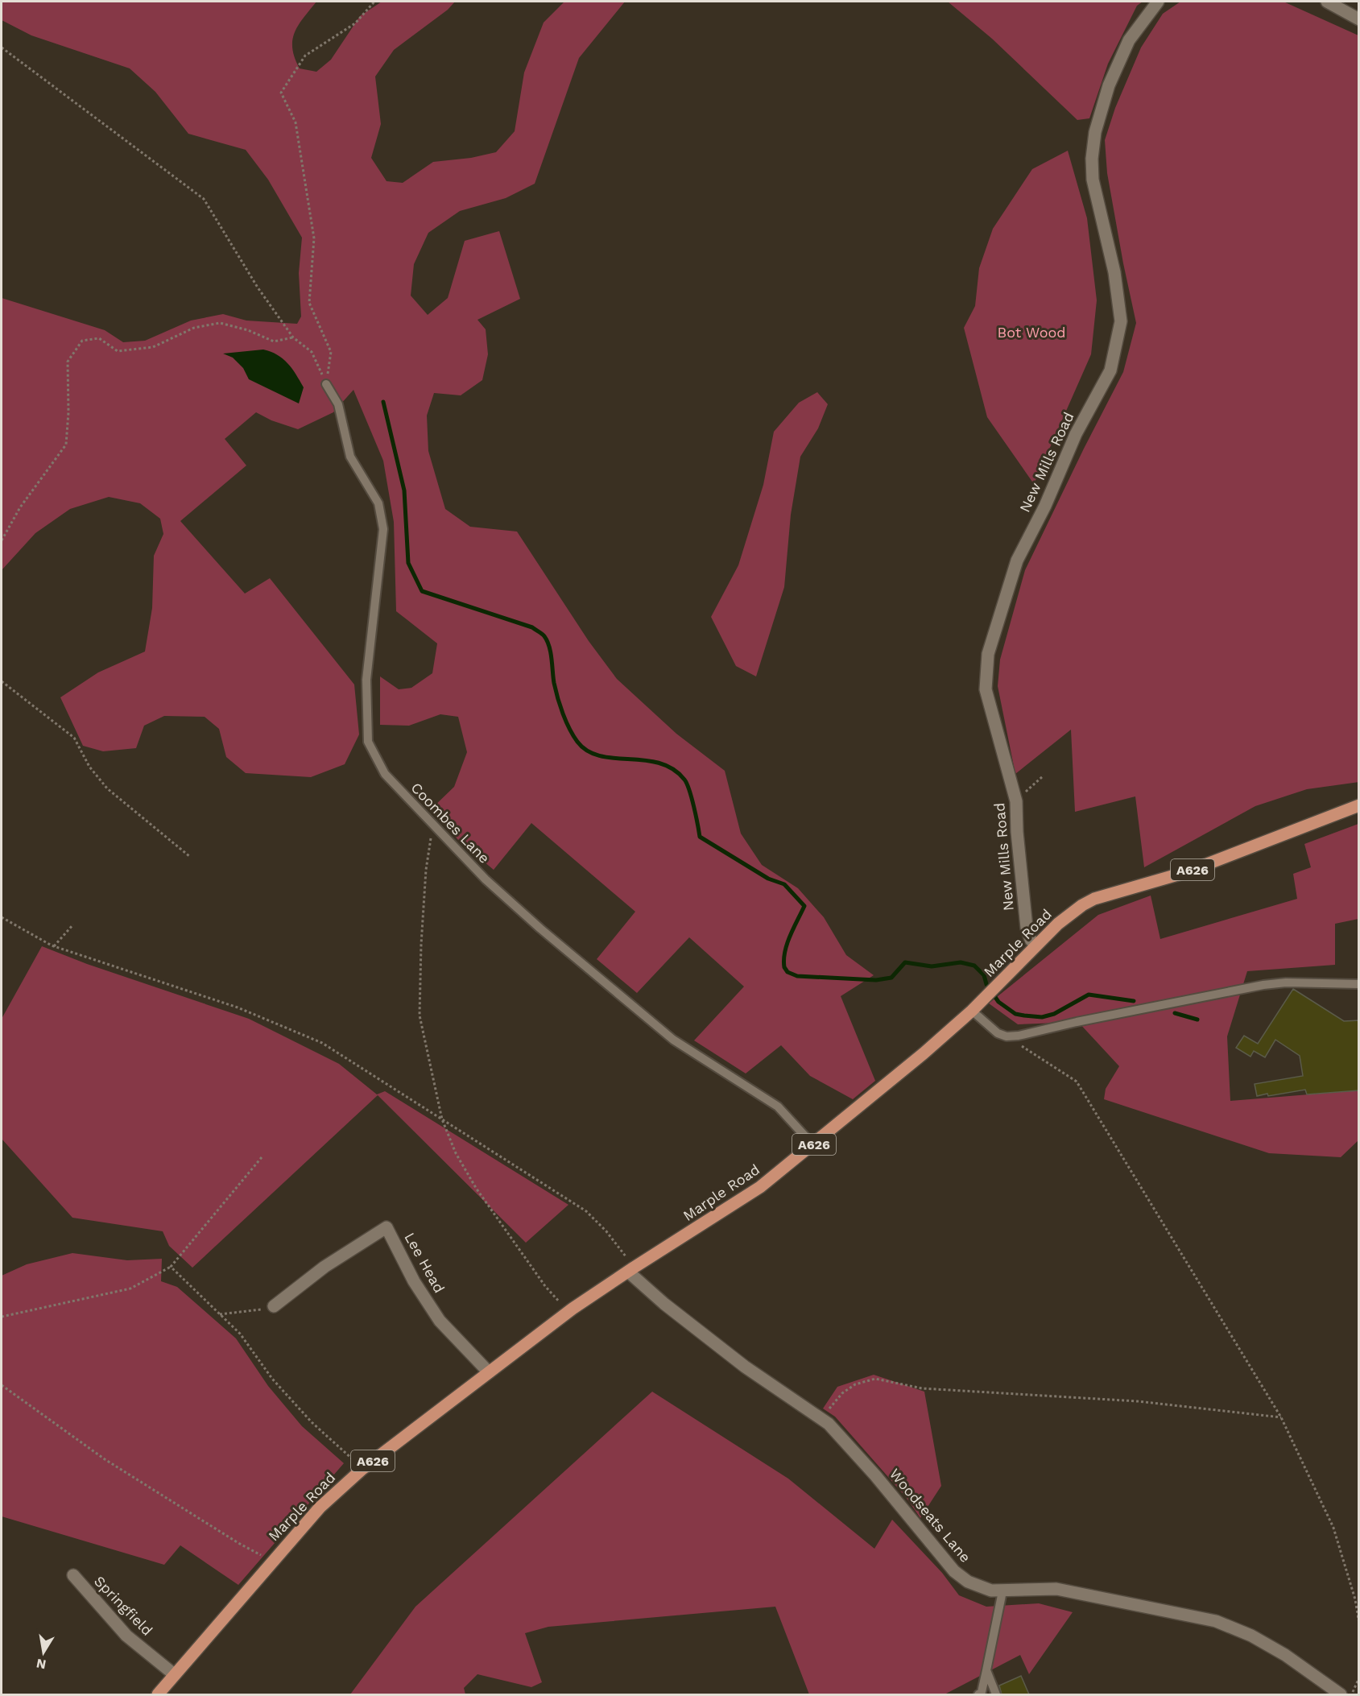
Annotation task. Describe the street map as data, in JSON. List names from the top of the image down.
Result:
{
  "streets": {
    "main road": ["A626", "Marple Road"],
    "street": [
      "New Mills Road",
      "Lee Head",
      "Woodseats Lane",
      "Springfield"
    ],
    "lane": ["Coombes Lane"]
  },
  "crossings": [
    ["New Mills Road", "Marple Road"],
    ["Coombes Lane", "Marple Road"],
    ["Marple Road", "Lee Head"],
    ["Marple Road", "Woodseats Lane"],
    ["Marple Road", "Springfield"]
  ],
  "parks": ["Bot Wood"],
  "north": "bottom"
}
